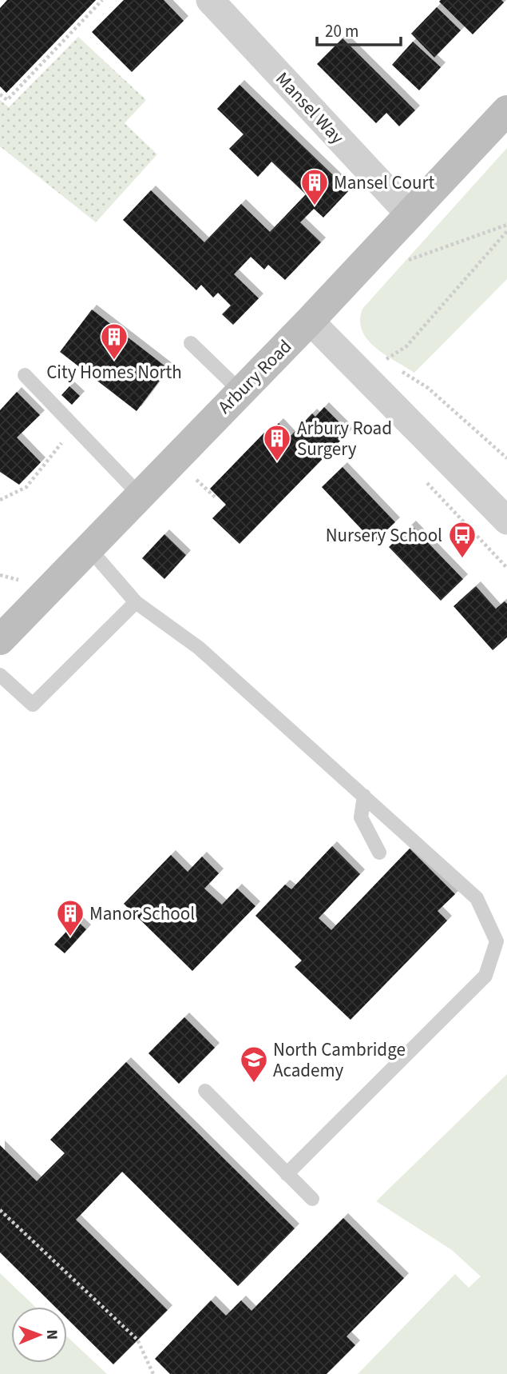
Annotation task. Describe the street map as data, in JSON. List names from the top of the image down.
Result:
{
  "streets": {
    "street": ["Mansel Way", "Arbury Road"]
  },
  "crossings": [
    ["Mansel Way", "Arbury Road"]
  ],
  "places": {
    "building": [
      "Mansel Court",
      "City Homes North",
      "Arbury Road Surgery",
      "Manor School"
    ],
    "bus stop": ["Nursery School"],
    "school or university": ["North Cambridge Academy"]
  },
  "scale_bar": "20 m",
  "north": "right"
}
